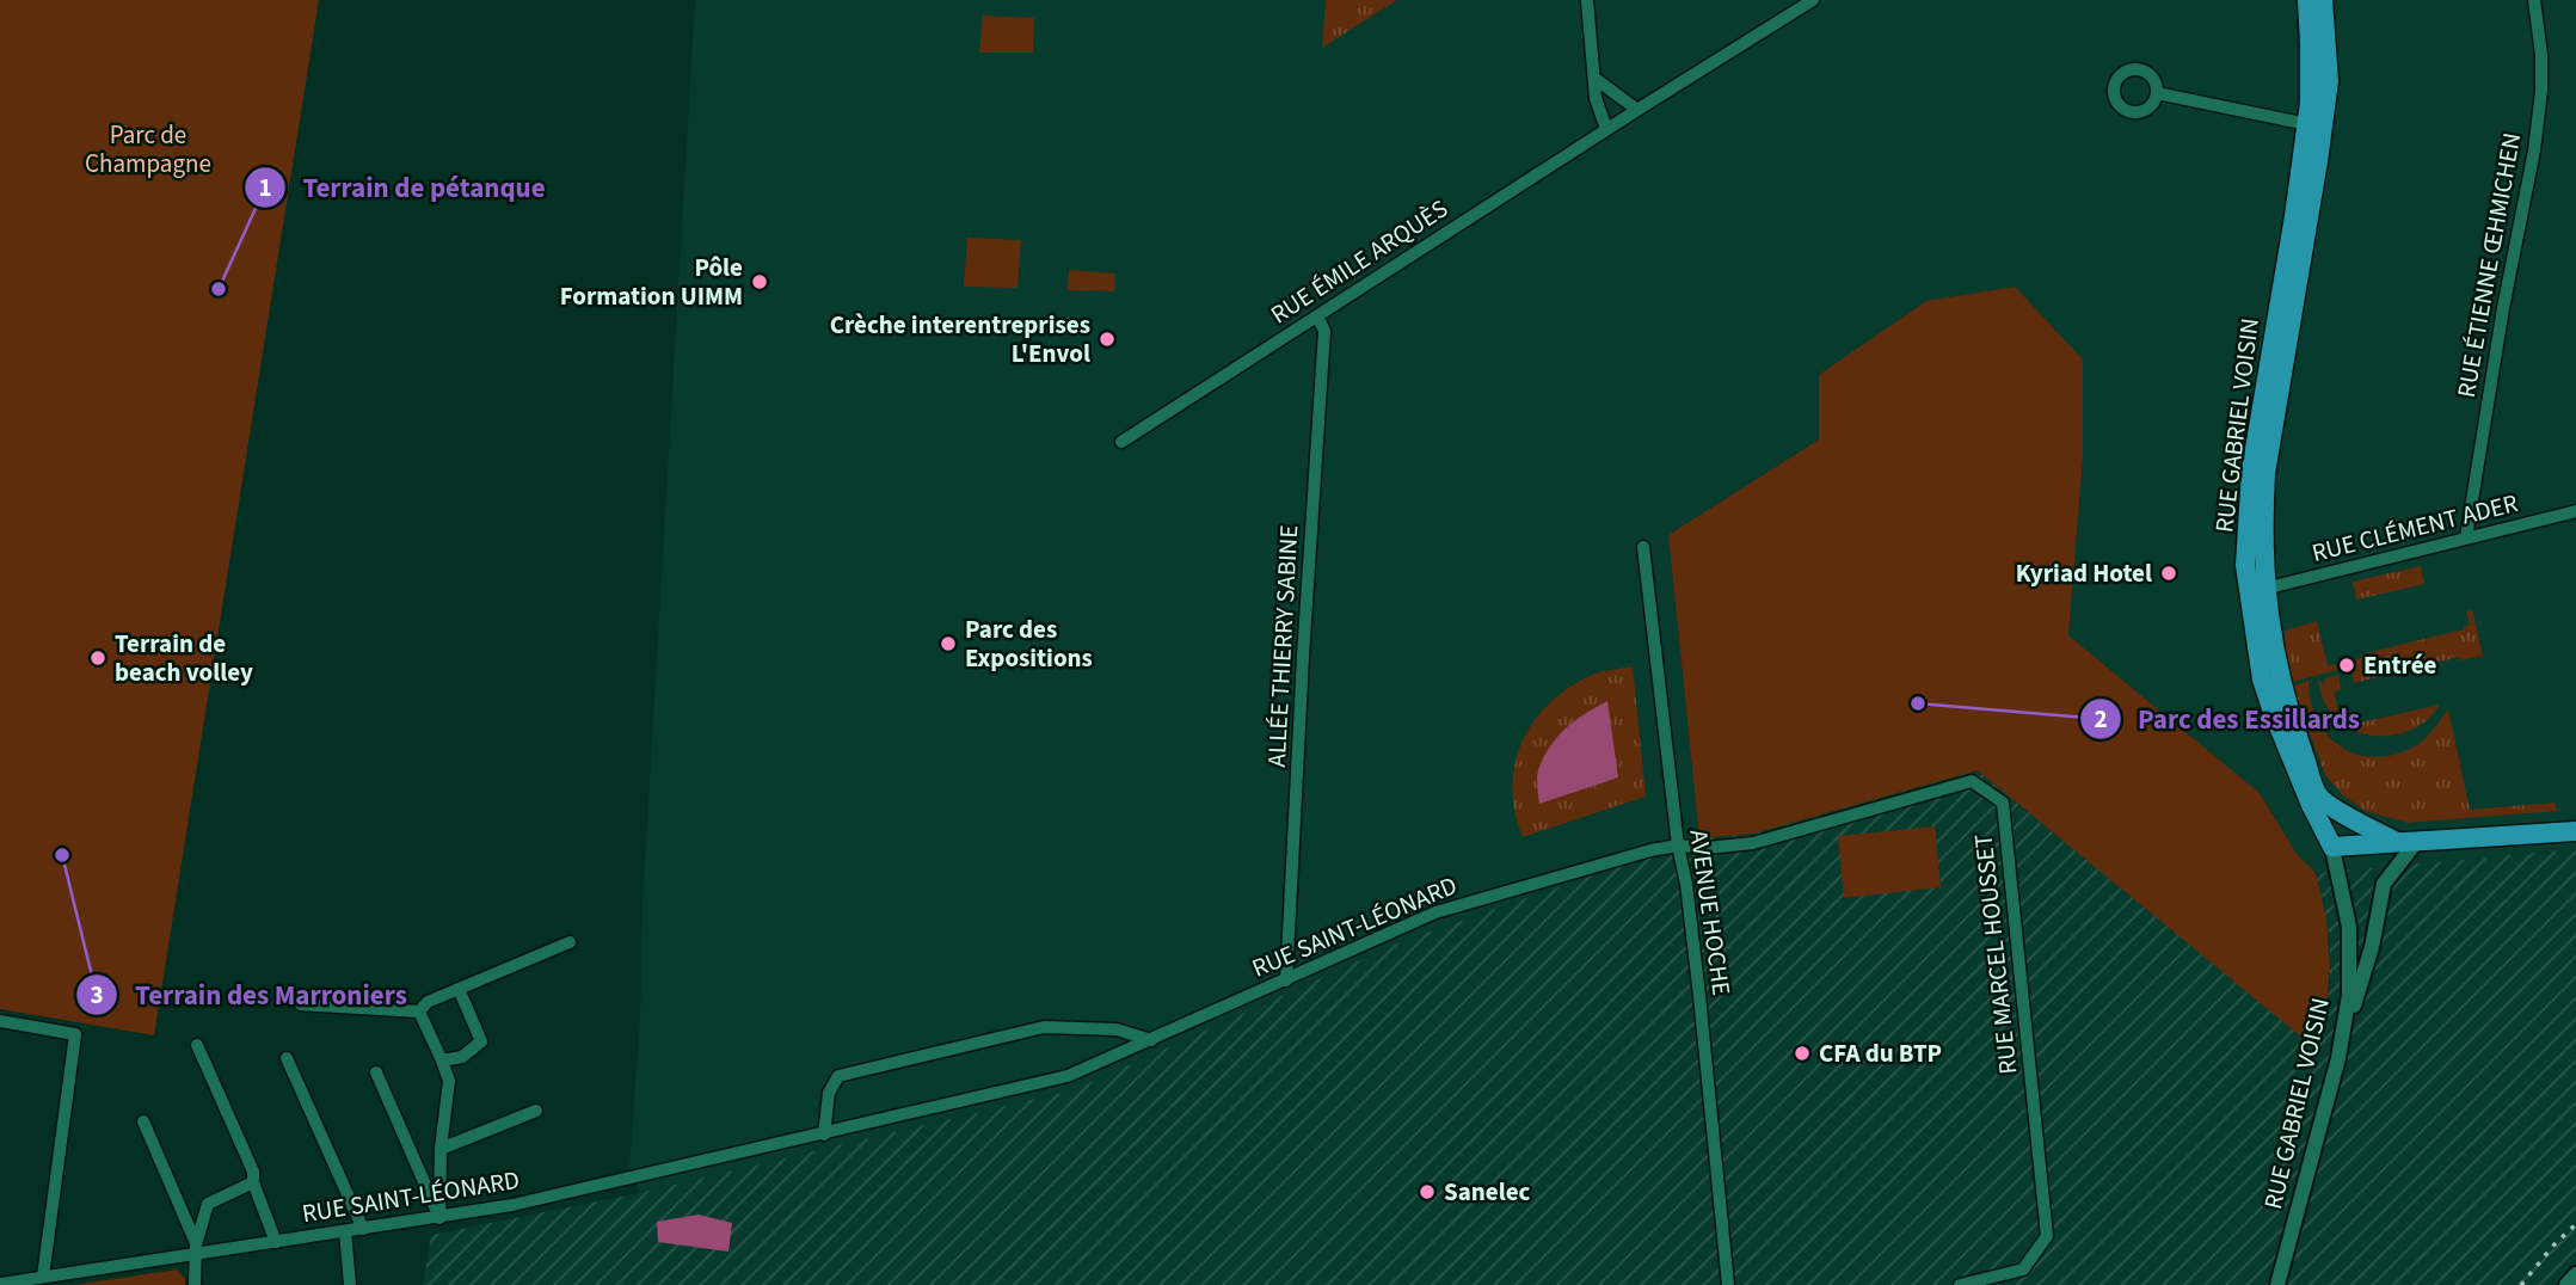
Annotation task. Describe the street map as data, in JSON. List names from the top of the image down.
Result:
{
  "streets": {
    "main road": ["RUE GABRIEL VOISIN"],
    "street": [
      "RUE ÉMILE ARQUÈS",
      "RUE ÉTIENNE ŒHMICHEN",
      "RUE CLÉMENT ADER",
      "ALLÉE THIERRY SABINE",
      "AVENUE HOCHE",
      "RUE SAINT-LÉONARD",
      "RUE MARCEL HOUSSET"
    ]
  },
  "crossings": [
    ["RUE ÉMILE ARQUÈS", "ALLÉE THIERRY SABINE"],
    ["RUE ÉTIENNE ŒHMICHEN", "RUE CLÉMENT ADER"],
    ["ALLÉE THIERRY SABINE", "RUE SAINT-LÉONARD"],
    ["AVENUE HOCHE", "RUE SAINT-LÉONARD"],
    ["AVENUE HOCHE", "RUE MARCEL HOUSSET"],
    ["RUE SAINT-LÉONARD", "RUE MARCEL HOUSSET"]
  ],
  "parks": ["Parc de Champagne"],
  "places": [
    "Pôle Formation UIMM",
    "Terrain de pétanque",
    "Crèche interentreprises L'Envol",
    "Kyriad Hotel",
    "Parc des Expositions",
    "Terrain de beach volley",
    "Entrée",
    "Parc des Essillards",
    "Terrain des Marroniers",
    "CFA du BTP",
    "Sanelec"
  ]
}
